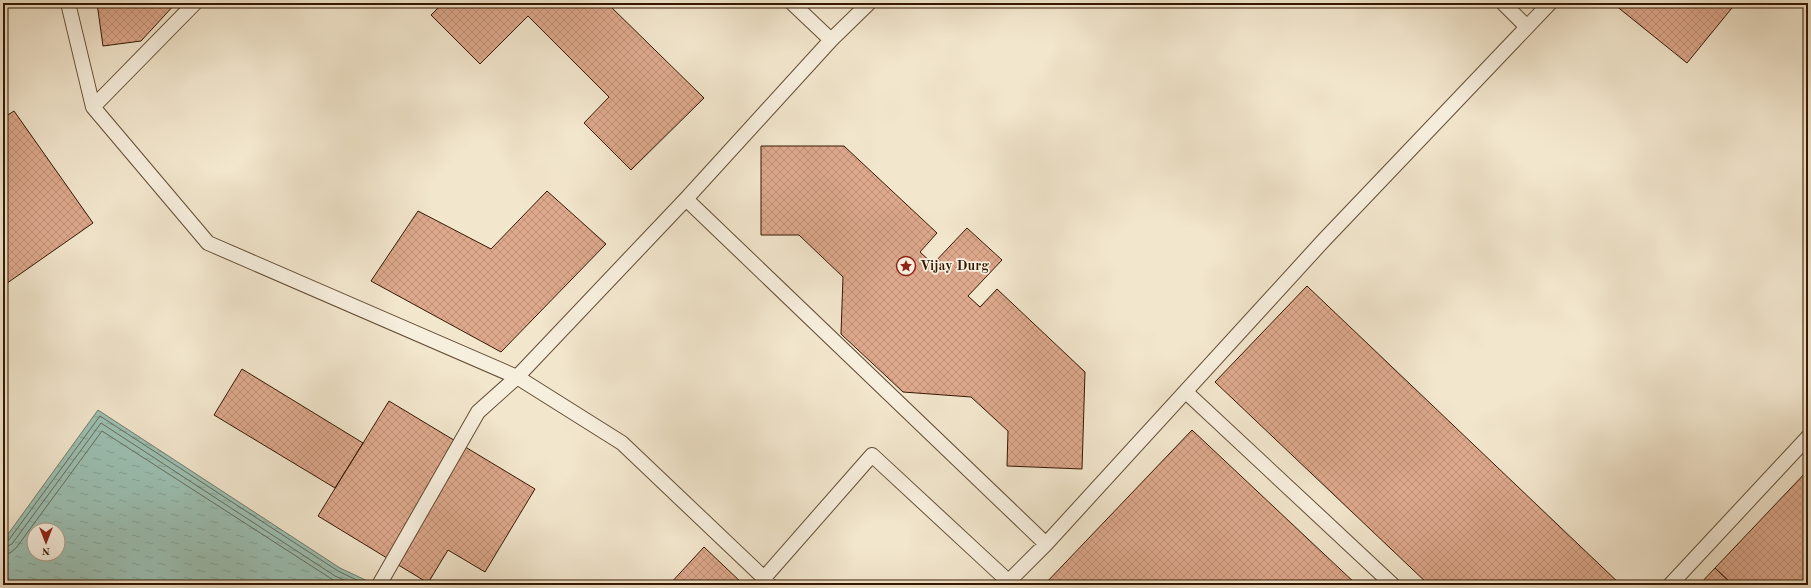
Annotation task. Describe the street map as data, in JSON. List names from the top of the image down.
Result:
{
  "places": {
    "place": ["Vijay Durg"]
  },
  "north": "bottom"
}
